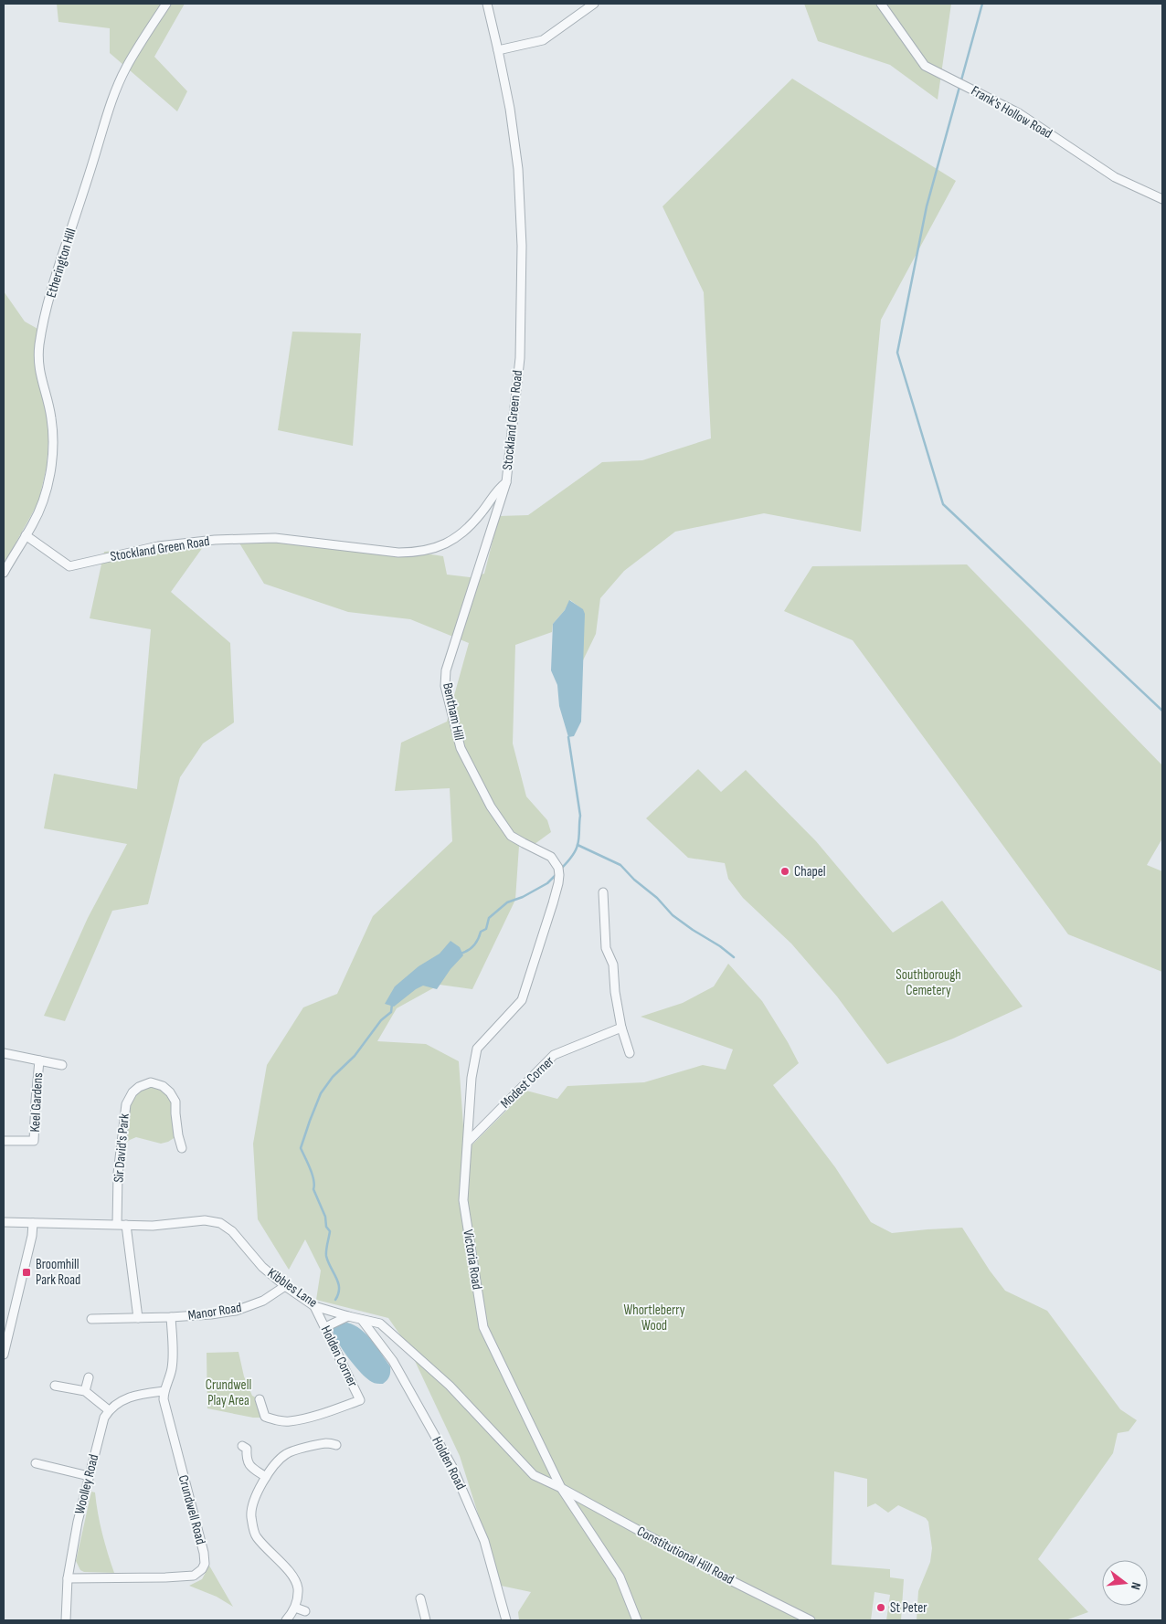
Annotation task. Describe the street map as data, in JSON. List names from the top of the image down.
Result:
{
  "streets": {
    "street": [
      "Frank's Hollow Road",
      "Etherington Hill",
      "Stockland Green Road",
      "Bentham Hill",
      "Modest Corner",
      "Keel Gardens",
      "Sir David's Park",
      "Victoria Road",
      "Kibbles Lane",
      "Manor Road",
      "Holden Corner",
      "Holden Road",
      "Woolley Road",
      "Crundwell Road",
      "Constitutional Hill Road"
    ]
  },
  "crossings": [
    ["Etherington Hill", "Stockland Green Road"],
    ["Stockland Green Road", "Bentham Hill"],
    ["Bentham Hill", "Victoria Road"],
    ["Modest Corner", "Victoria Road"],
    ["Sir David's Park", "Kibbles Lane"],
    ["Victoria Road", "Kibbles Lane"],
    ["Victoria Road", "Constitutional Hill Road"],
    ["Kibbles Lane", "Manor Road"],
    ["Kibbles Lane", "Holden Corner"],
    ["Kibbles Lane", "Holden Road"],
    ["Kibbles Lane", "Constitutional Hill Road"],
    ["Manor Road", "Crundwell Road"],
    ["Woolley Road", "Crundwell Road"]
  ],
  "parks": ["Southborough Cemetery", "Whortleberry Wood", "Crundwell Play Area"],
  "places": {
    "other": ["Chapel", "St Peter"],
    "transit": ["Broomhill Park Road"]
  },
  "north": "right"
}
